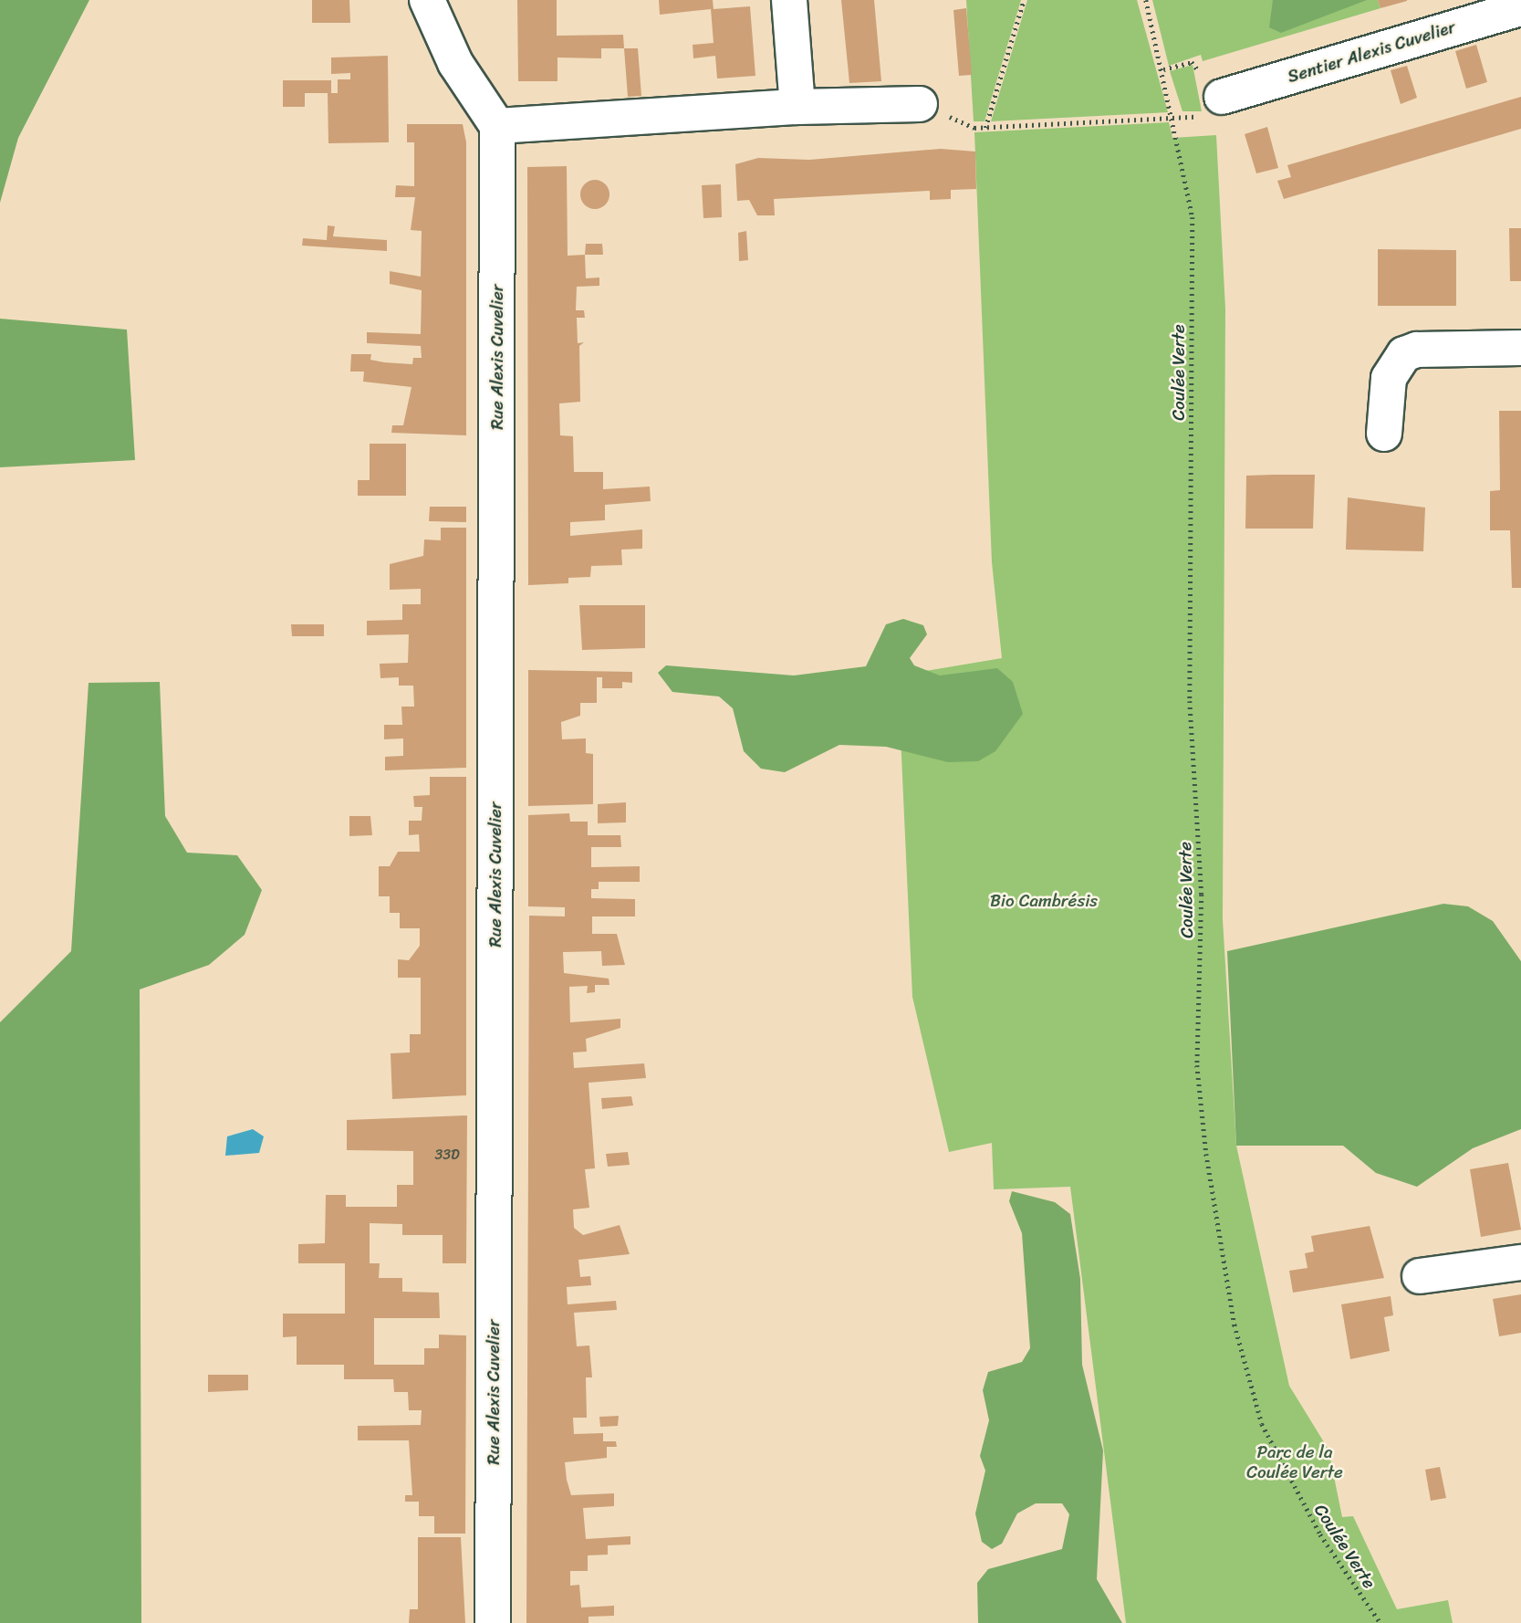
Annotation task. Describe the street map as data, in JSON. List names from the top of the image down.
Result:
{
  "streets": {
    "street": ["Sentier Alexis Cuvelier", "Rue Alexis Cuvelier"],
    "path": ["Coulée Verte"]
  },
  "parks": ["Bio Cambrésis", "Parc de la Coulée Verte"],
  "house_numbers": ["33D"]
}
